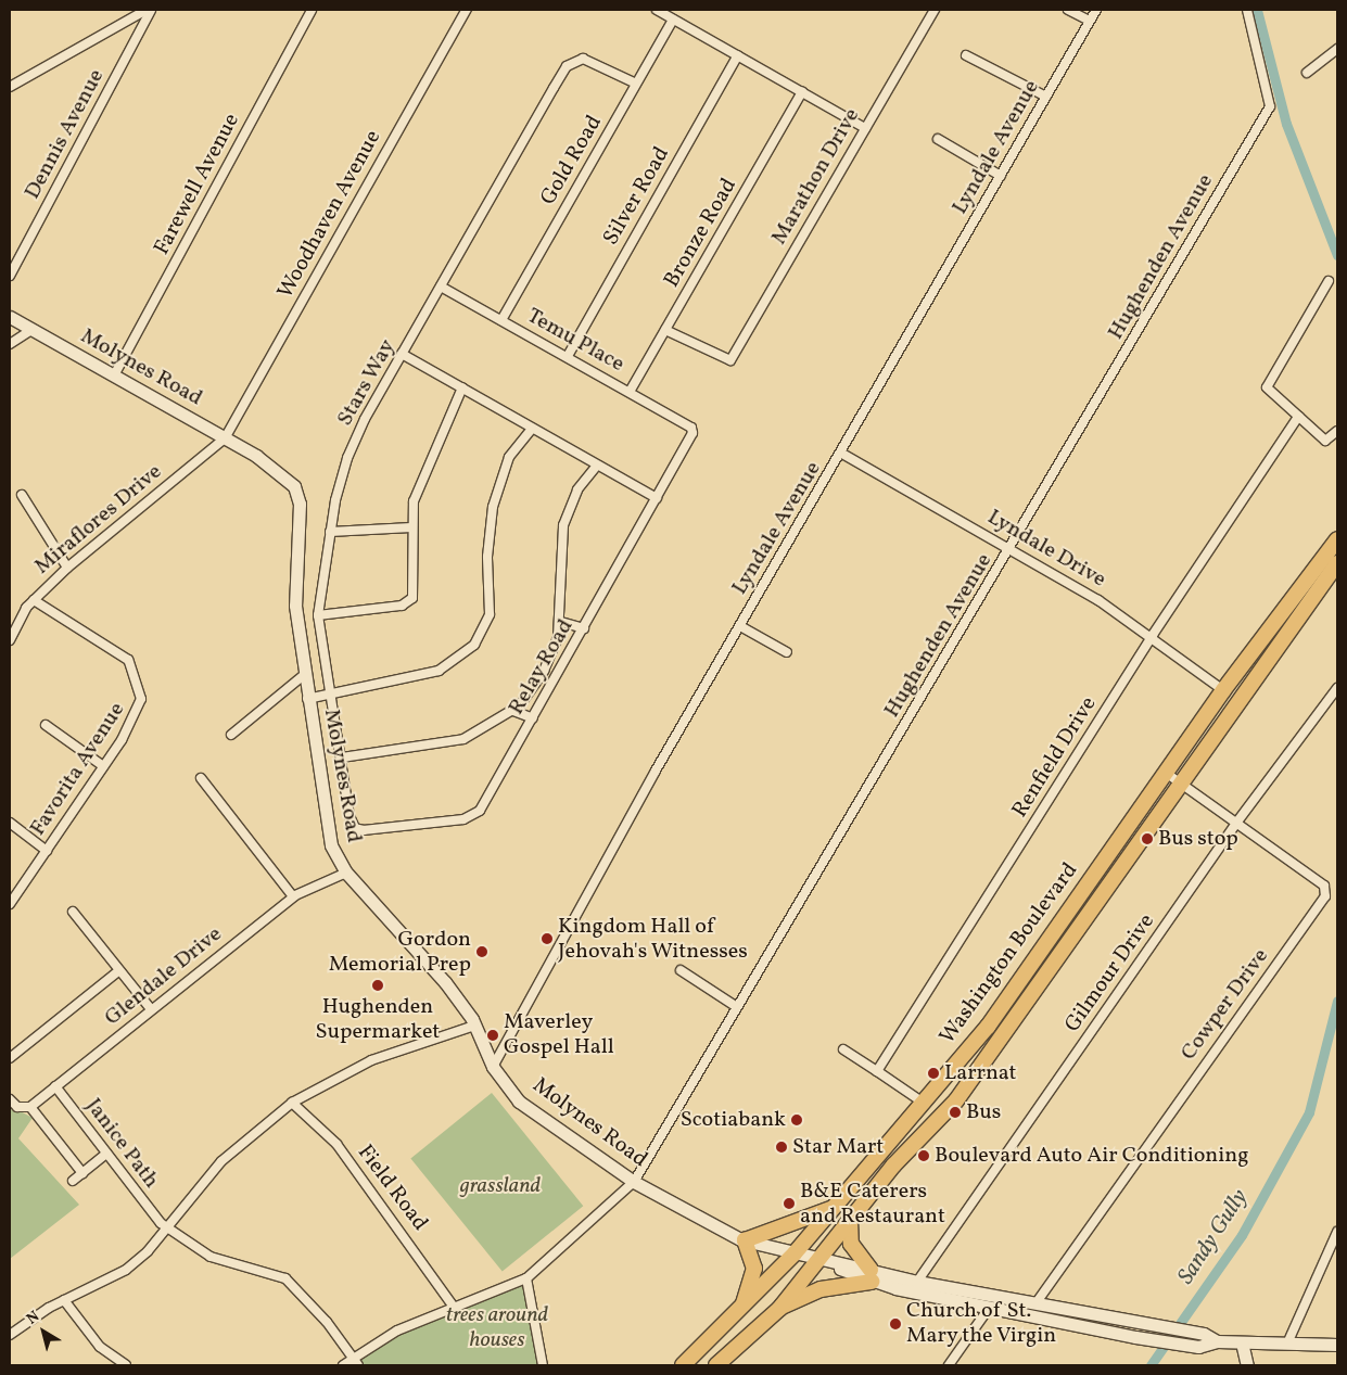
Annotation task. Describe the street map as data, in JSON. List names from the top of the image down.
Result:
{
  "streets": {
    "highway": ["Washington Boulevard"],
    "main road": ["Molynes Road"],
    "street": [
      "Dennis Avenue",
      "Lyndale Avenue",
      "Gold Road",
      "Marathon Drive",
      "Farewell Avenue",
      "Silver Road",
      "Woodhaven Avenue",
      "Bronze Road",
      "Hughenden Avenue",
      "Temu Place",
      "Stars Way",
      "Miraflores Drive",
      "Lyndale Drive",
      "Relay Road",
      "Renfield Drive",
      "Favorita Avenue",
      "Gilmour Drive",
      "Glendale Drive",
      "Cowper Drive",
      "Janice Path",
      "Field Road"
    ]
  },
  "crossings": [
    ["Lyndale Avenue", "Molynes Road"],
    ["Lyndale Avenue", "Lyndale Drive"],
    ["Gold Road", "Temu Place"],
    ["Gold Road", "Stars Way"],
    ["Marathon Drive", "Bronze Road"],
    ["Farewell Avenue", "Molynes Road"],
    ["Silver Road", "Temu Place"],
    ["Woodhaven Avenue", "Molynes Road"],
    ["Woodhaven Avenue", "Miraflores Drive"],
    ["Bronze Road", "Temu Place"],
    ["Hughenden Avenue", "Molynes Road"],
    ["Hughenden Avenue", "Lyndale Drive"],
    ["Temu Place", "Stars Way"],
    ["Temu Place", "Relay Road"],
    ["Molynes Road", "Miraflores Drive"],
    ["Molynes Road", "Washington Boulevard"],
    ["Molynes Road", "Gilmour Drive"],
    ["Molynes Road", "Glendale Drive"],
    ["Molynes Road", "Cowper Drive"],
    ["Stars Way", "Relay Road"],
    ["Miraflores Drive", "Favorita Avenue"],
    ["Lyndale Drive", "Renfield Drive"],
    ["Lyndale Drive", "Washington Boulevard"],
    ["Washington Boulevard", "Cowper Drive"],
    ["Gilmour Drive", "Cowper Drive"],
    ["Glendale Drive", "Janice Path"]
  ],
  "water": ["Sandy Gully"],
  "parks": ["grassland", "trees around houses"],
  "places": [
    "Bus stop",
    "Kingdom Hall of Jehovah's Witnesses",
    "Gordon Memorial Prep",
    "Hughenden Supermarket",
    "Maverley Gospel Hall",
    "Larrnat",
    "Bus",
    "Scotiabank",
    "Star Mart",
    "Boulevard Auto Air Conditioning",
    "B&E Caterers and Restaurant",
    "Church of St. Mary the Virgin"
  ],
  "north": "top left"
}
